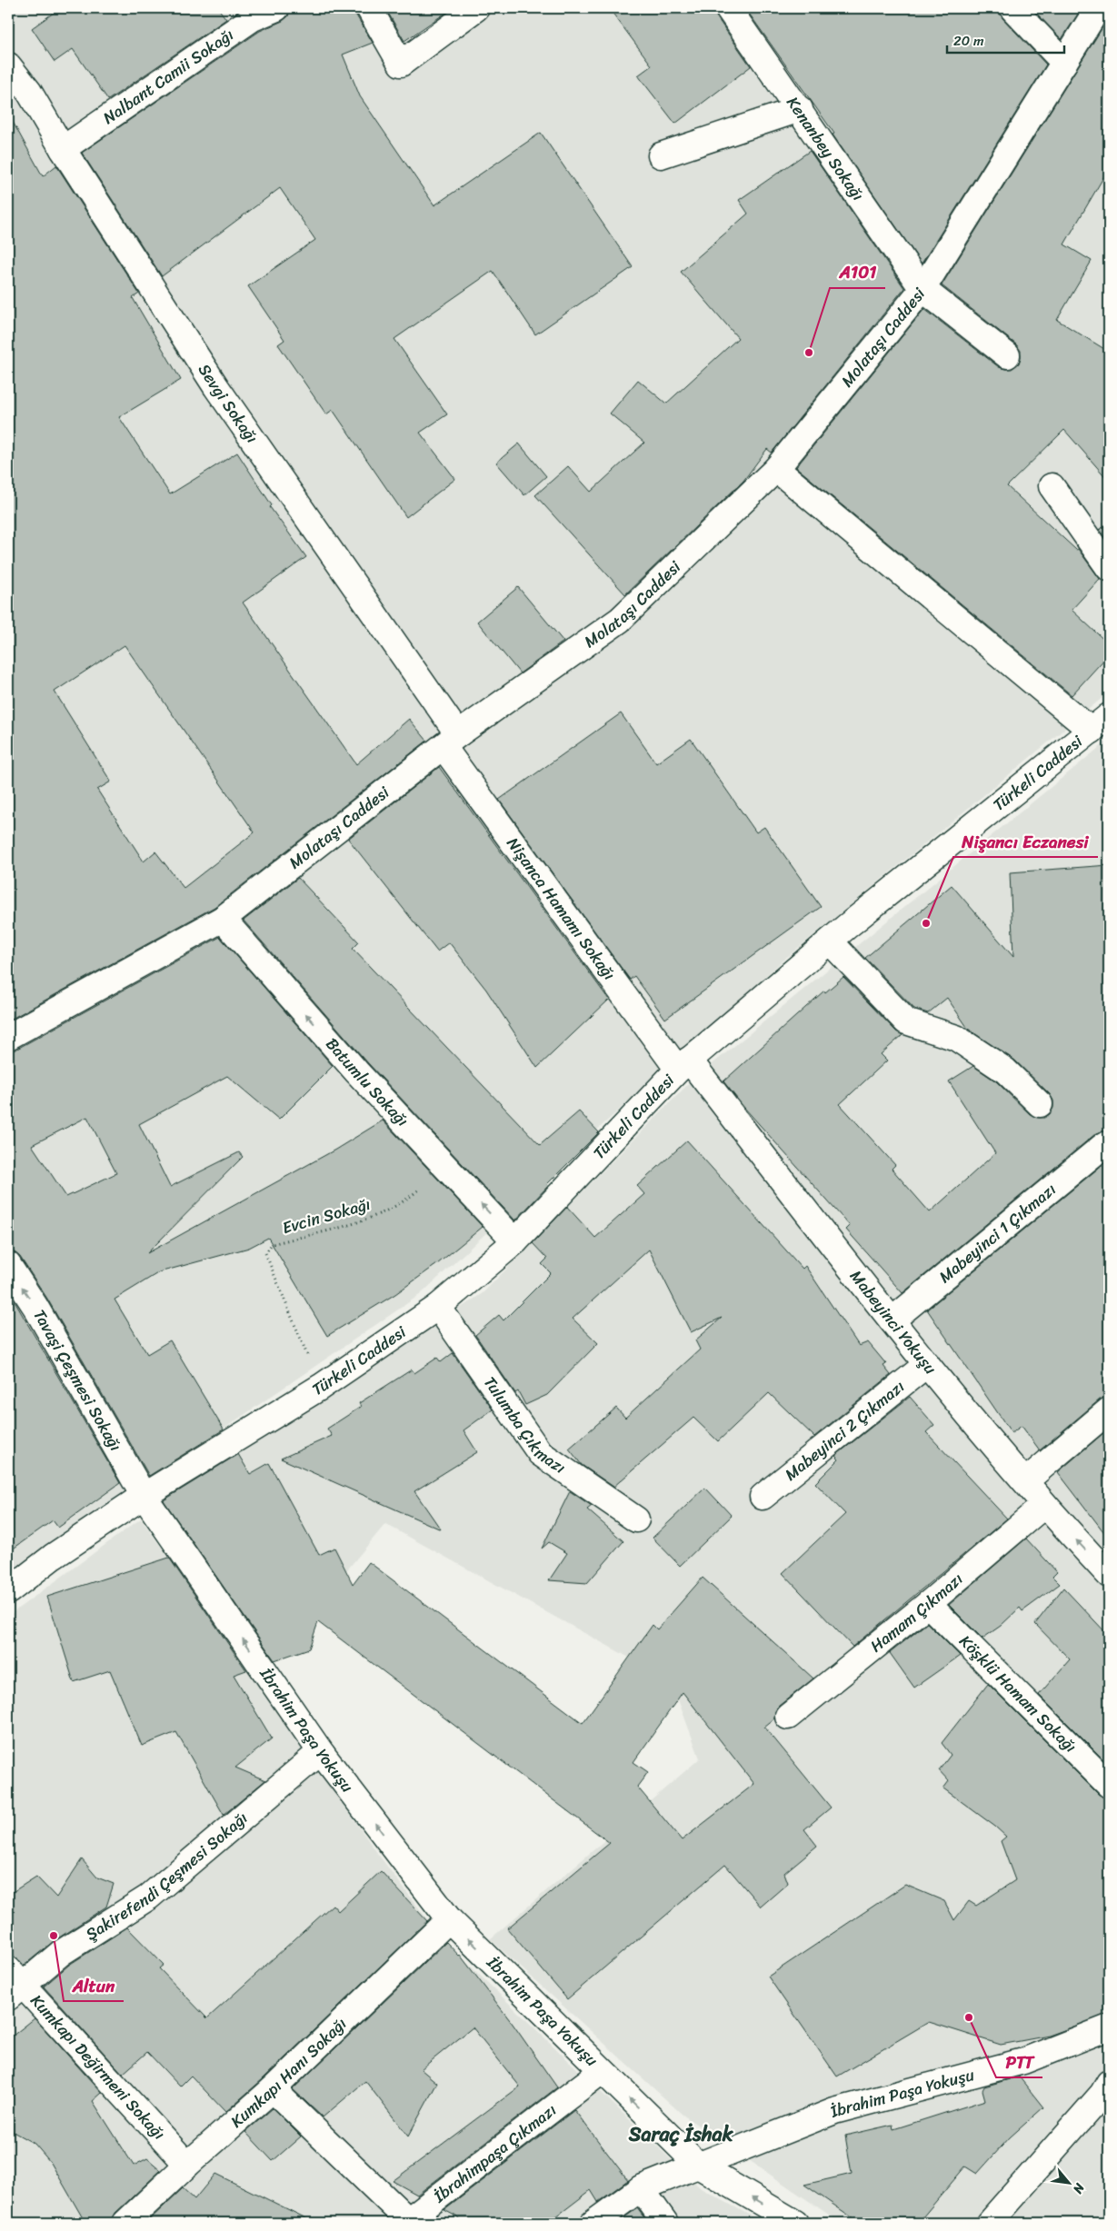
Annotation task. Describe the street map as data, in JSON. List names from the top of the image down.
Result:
{
  "streets": {
    "street": [
      "Nalbant Camii Sokağı",
      "Kenanbey Sokağı",
      "Molataşı Caddesi",
      "Sevgi Sokağı",
      "Türkeli Caddesi",
      "Nişanca Hamamı Sokağı",
      "Batumlu Sokağı",
      "Mabeyinci 1 Çıkmazı",
      "Mabeyinci Yokuşu",
      "Tavaşi Çeşmesi Sokağı",
      "Tulumba Çıkmazı",
      "Mabeyinci 2 Çıkmazı",
      "Hamam Çıkmazı",
      "Köşklü Hamam Sokağı",
      "İbrahim Paşa Yokuşu",
      "Şakirefendi Çeşmesi Sokağı",
      "Kumkapı Değirmeni Sokağı",
      "Kumkapı Hanı Sokağı",
      "İbrahimpaşa Çıkmazı"
    ],
    "path": ["Evcin Sokağı"]
  },
  "crossings": [
    ["Nalbant Camii Sokağı", "Sevgi Sokağı"],
    ["Kenanbey Sokağı", "Molataşı Caddesi"],
    ["Molataşı Caddesi", "Sevgi Sokağı"],
    ["Molataşı Caddesi", "Nişanca Hamamı Sokağı"],
    ["Molataşı Caddesi", "Batumlu Sokağı"],
    ["Sevgi Sokağı", "Nişanca Hamamı Sokağı"],
    ["Türkeli Caddesi", "Nişanca Hamamı Sokağı"],
    ["Türkeli Caddesi", "Batumlu Sokağı"],
    ["Türkeli Caddesi", "Evcin Sokağı"],
    ["Türkeli Caddesi", "Mabeyinci Yokuşu"],
    ["Türkeli Caddesi", "Tavaşi Çeşmesi Sokağı"],
    ["Türkeli Caddesi", "Tulumba Çıkmazı"],
    ["Türkeli Caddesi", "İbrahim Paşa Yokuşu"],
    ["Nişanca Hamamı Sokağı", "Mabeyinci Yokuşu"],
    ["Batumlu Sokağı", "Evcin Sokağı"],
    ["Mabeyinci 1 Çıkmazı", "Mabeyinci Yokuşu"],
    ["Mabeyinci Yokuşu", "Mabeyinci 2 Çıkmazı"],
    ["Mabeyinci Yokuşu", "Hamam Çıkmazı"],
    ["Tavaşi Çeşmesi Sokağı", "İbrahim Paşa Yokuşu"],
    ["Hamam Çıkmazı", "Köşklü Hamam Sokağı"],
    ["İbrahim Paşa Yokuşu", "Şakirefendi Çeşmesi Sokağı"],
    ["İbrahim Paşa Yokuşu", "Kumkapı Hanı Sokağı"],
    ["İbrahim Paşa Yokuşu", "İbrahimpaşa Çıkmazı"],
    ["Şakirefendi Çeşmesi Sokağı", "Kumkapı Değirmeni Sokağı"],
    ["Kumkapı Değirmeni Sokağı", "Kumkapı Hanı Sokağı"],
    ["Kumkapı Hanı Sokağı", "İbrahimpaşa Çıkmazı"]
  ],
  "one_way": ["Batumlu Sokağı", "Tavaşi Çeşmesi Sokağı", "İbrahim Paşa Yokuşu"],
  "districts": ["Saraç İshak"],
  "places": [
    "A101",
    "Nişancı Eczanesi",
    "Altun",
    "PTT"
  ],
  "scale_bar": "20 m",
  "north": "bottom right"
}
